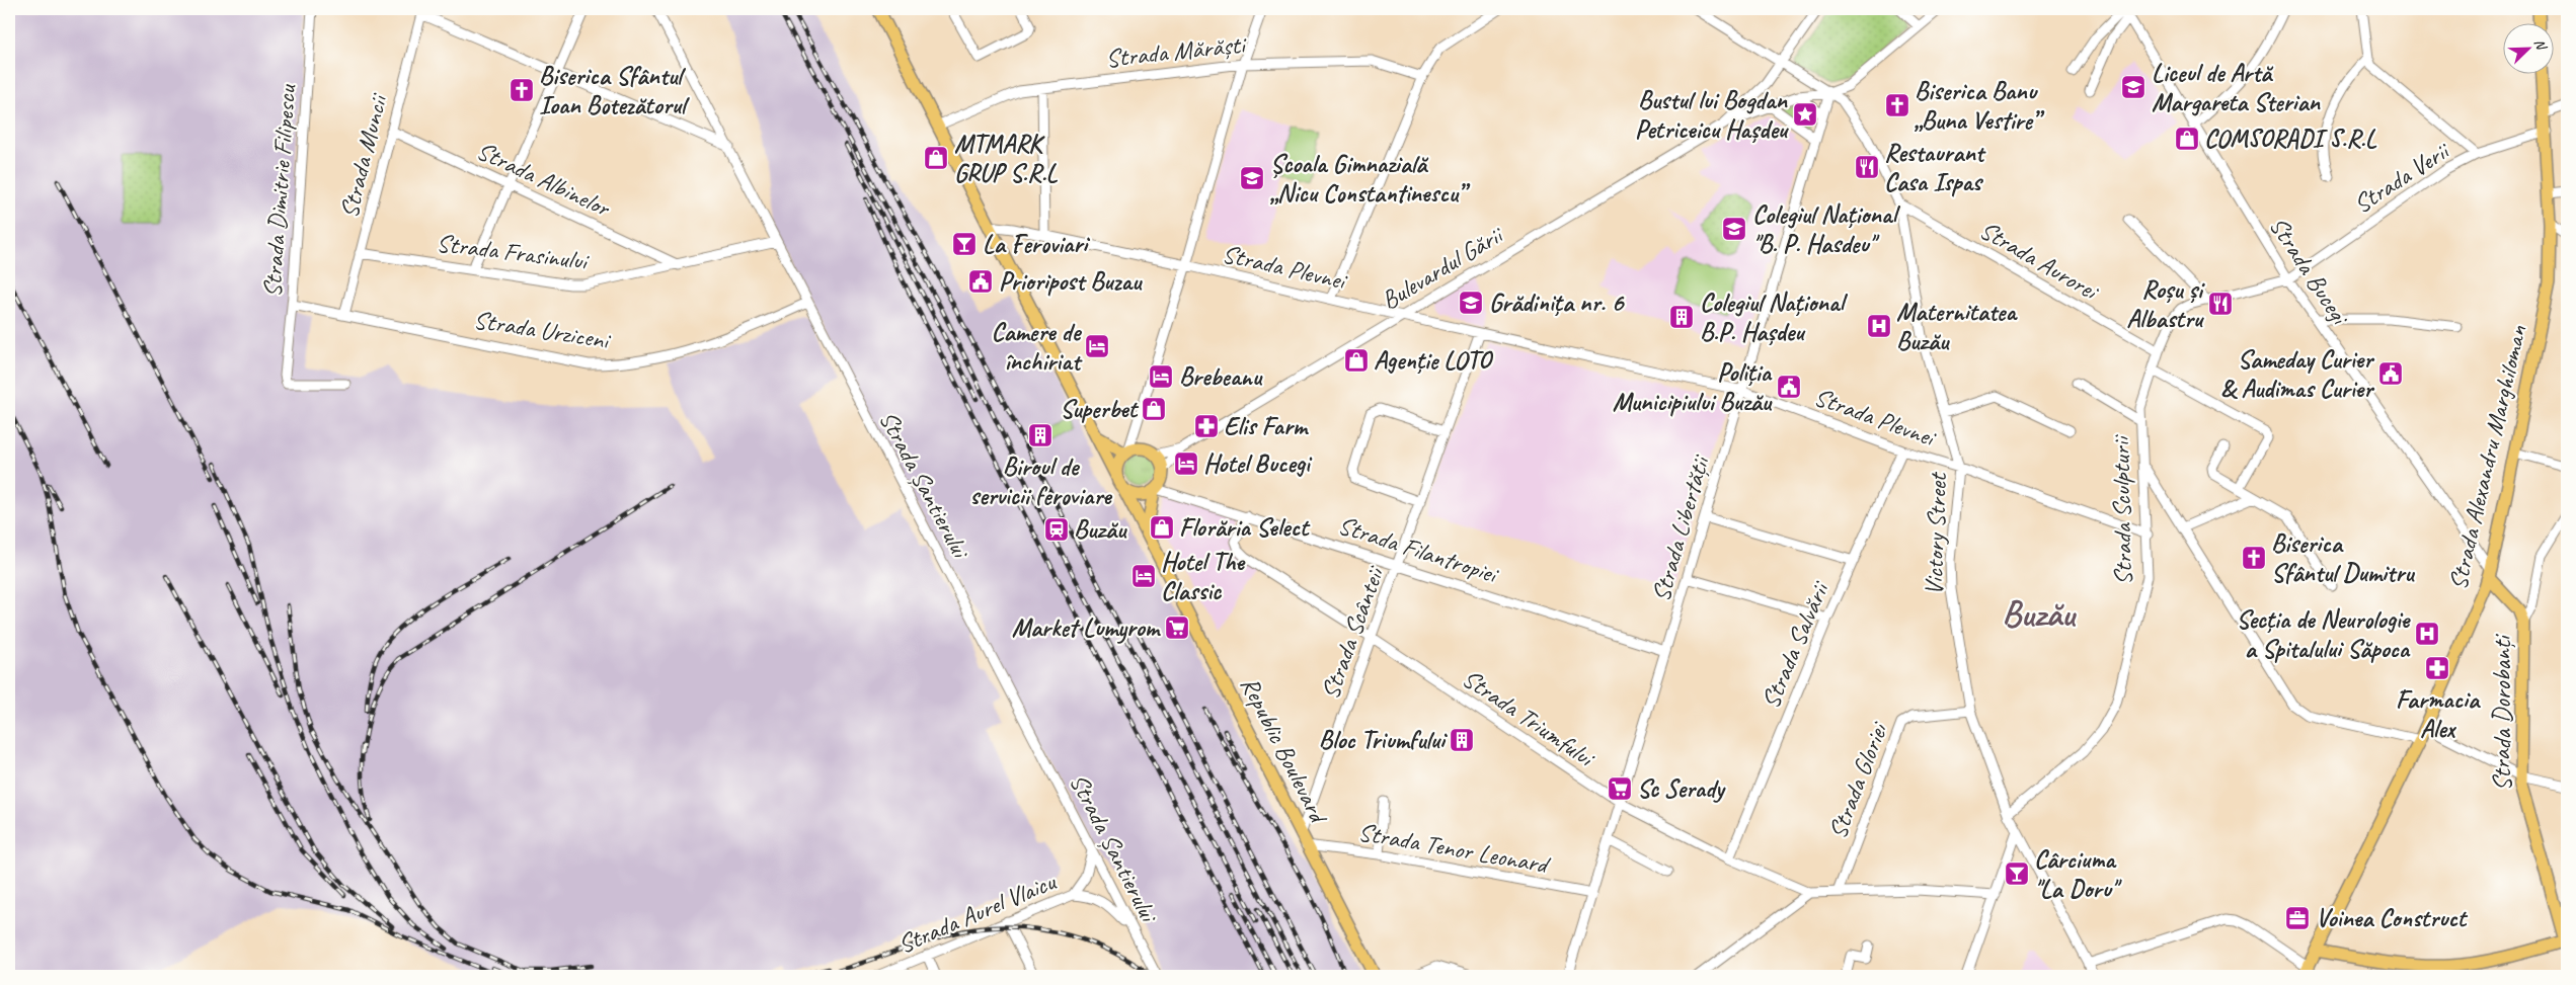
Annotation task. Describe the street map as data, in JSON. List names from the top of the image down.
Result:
{
  "streets": {
    "main road": ["Strada Alexandru Marghiloman", "Strada Dorobanți", "Republic Boulevard"],
    "street": [
      "Strada Mărăști",
      "Strada Muncii",
      "Strada Verii",
      "Strada Albinelor",
      "Strada Dimitrie Filipescu",
      "Strada Frasinului",
      "Strada Aurorei",
      "Strada Plevnei",
      "Bulevardul Gării",
      "Strada Bucegi",
      "Strada Urziceni",
      "Strada Șantierului",
      "Strada Sculpturii",
      "Strada Libertății",
      "Victory Street",
      "Strada Filantropiei",
      "Strada Scânteii",
      "Strada Salvării",
      "Strada Triumfului",
      "Strada Gloriei",
      "Strada Tenor Leonard",
      "Strada Aurel Vlaicu"
    ]
  },
  "crossings": [
    ["Strada Muncii", "Strada Albinelor"],
    ["Strada Muncii", "Strada Frasinului"],
    ["Strada Muncii", "Strada Urziceni"],
    ["Strada Verii", "Strada Bucegi"],
    ["Strada Verii", "Strada Alexandru Marghiloman"],
    ["Strada Verii", "Strada Sculpturii"],
    ["Strada Albinelor", "Strada Frasinului"],
    ["Strada Dimitrie Filipescu", "Strada Urziceni"],
    ["Strada Frasinului", "Strada Șantierului"],
    ["Strada Aurorei", "Strada Sculpturii"],
    ["Strada Aurorei", "Victory Street"],
    ["Strada Plevnei", "Bulevardul Gării"],
    ["Strada Plevnei", "Strada Sculpturii"],
    ["Strada Plevnei", "Strada Libertății"],
    ["Strada Plevnei", "Victory Street"],
    ["Strada Plevnei", "Strada Scânteii"],
    ["Strada Plevnei", "Strada Salvării"],
    ["Bulevardul Gării", "Strada Filantropiei"],
    ["Strada Bucegi", "Strada Alexandru Marghiloman"],
    ["Strada Bucegi", "Strada Sculpturii"],
    ["Strada Bucegi", "Strada Dorobanți"],
    ["Strada Urziceni", "Strada Șantierului"],
    ["Strada Alexandru Marghiloman", "Strada Dorobanți"],
    ["Strada Șantierului", "Strada Aurel Vlaicu"],
    ["Strada Sculpturii", "Victory Street"],
    ["Strada Libertății", "Victory Street"],
    ["Strada Libertății", "Strada Filantropiei"],
    ["Strada Libertății", "Strada Triumfului"],
    ["Strada Libertății", "Strada Tenor Leonard"],
    ["Victory Street", "Strada Gloriei"],
    ["Strada Filantropiei", "Strada Scânteii"],
    ["Strada Filantropiei", "Strada Triumfului"],
    ["Strada Scânteii", "Strada Triumfului"],
    ["Strada Scânteii", "Republic Boulevard"],
    ["Strada Salvării", "Strada Triumfului"],
    ["Republic Boulevard", "Strada Tenor Leonard"]
  ],
  "districts": ["Buzău"],
  "places": {
    "school or university": [
      "Liceul de Artă Margareta Sterian",
      "Școala Gimnazială „Nicu Constantinescu”",
      "Colegiul Național \"B. P. Hasdeu\"",
      "Grădinița nr. 6"
    ],
    "church": ["Biserica Sfântul Ioan Botezătorul", "Biserica Banu „Buna Vestire”", "Biserica Sfântul Dumitru"],
    "place": ["Bustul lui Bogdan Petriceicu Hașdeu"],
    "shop": [
      "COMSORADI S.R.L",
      "MTMARK GRUP S.R.L",
      "Agenție LOTO",
      "Superbet",
      "Florăria Select"
    ],
    "restaurant": ["Restaurant Casa Ispas", "Roșu și Albastru"],
    "bar": ["La Feroviari", "Cârciuma \"La Doru\""],
    "public building": ["Prioripost Buzau", "Sameday Curier & Audimas Curier", "Poliția Municipiului Buzău"],
    "building": ["Colegiul Național B.P. Hașdeu", "Biroul de servicii feroviare", "Bloc Triumfului"],
    "hospital": ["Maternitatea Buzău", "Secția de Neurologie a Spitalului Săpoca"],
    "hotel": [
      "Camere de închiriat",
      "Brebeanu",
      "Hotel Bucegi",
      "Hotel The Classic"
    ],
    "pharmacy": ["Elis Farm", "Farmacia Alex"],
    "station": ["Buzău"],
    "supermarket": ["Market Lumyrom", "Sc Serady"],
    "office": ["Voinea Construct"]
  },
  "north": "top right"
}
